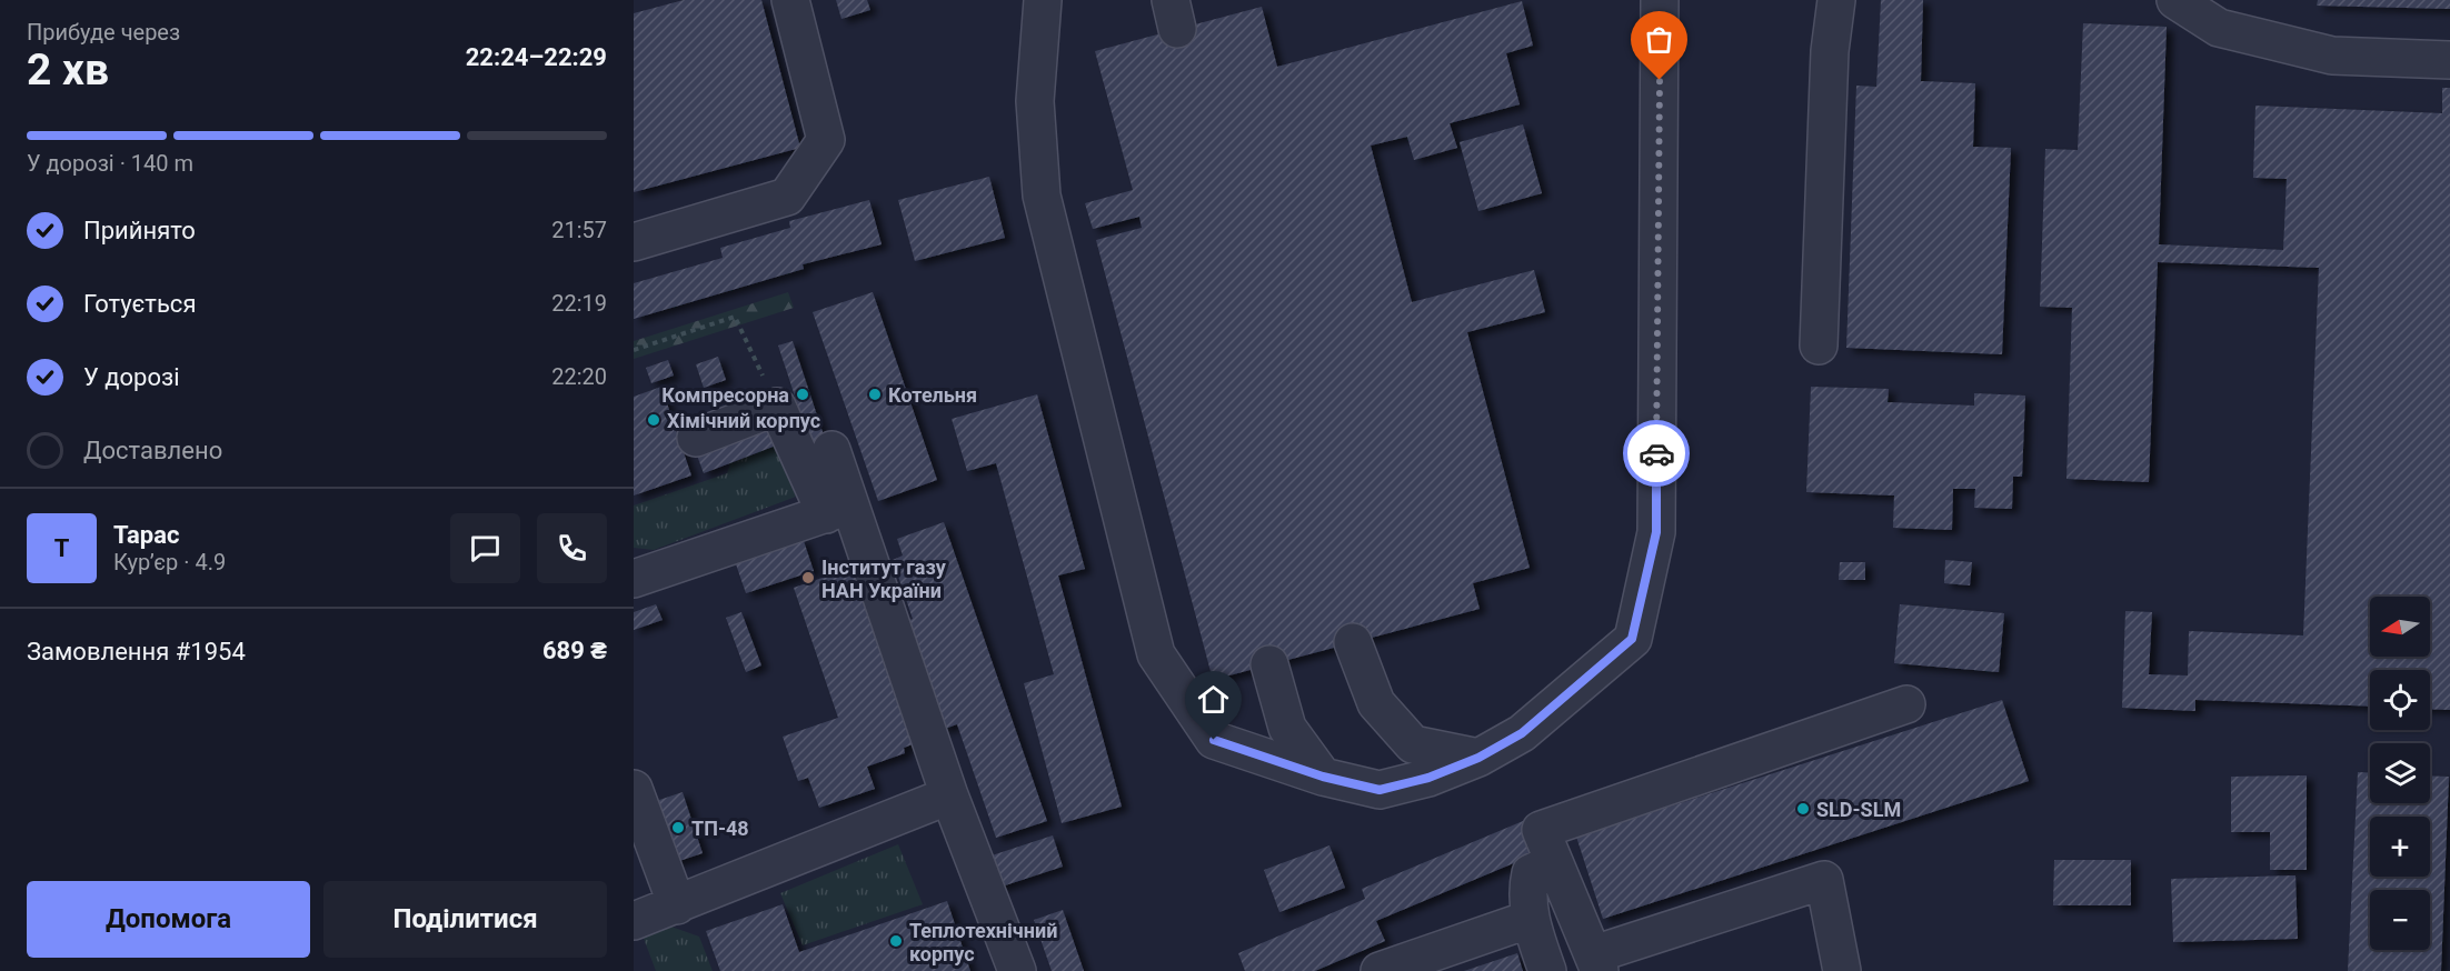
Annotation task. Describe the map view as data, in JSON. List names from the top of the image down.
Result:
{
  "places": [
    "Компресорна",
    "Котельня",
    "Хімічний корпус",
    "Інститут газу НАН України",
    "SLD-SLM",
    "ТП-48",
    "Теплотехнічний корпус"
  ],
  "north": "left",
  "page": {
    "heading": ["2 хв", "Прибуде через", "22:24–22:29"],
    "panel": [
      "Тарас",
      "Кур’єр · 4.9",
      "Замовлення #1954",
      "689 ₴"
    ],
    "bar": "У дорозі · 140 m",
    "list": [
      ["Прийнято", "21:57"],
      ["Готується", "22:19"],
      ["У дорозі", "22:20"],
      "Доставлено"
    ],
    "round": "Т",
    "map_buttons": ["+", "−"],
    "buttons": ["Допомога", "Поділитися"]
  }
}
